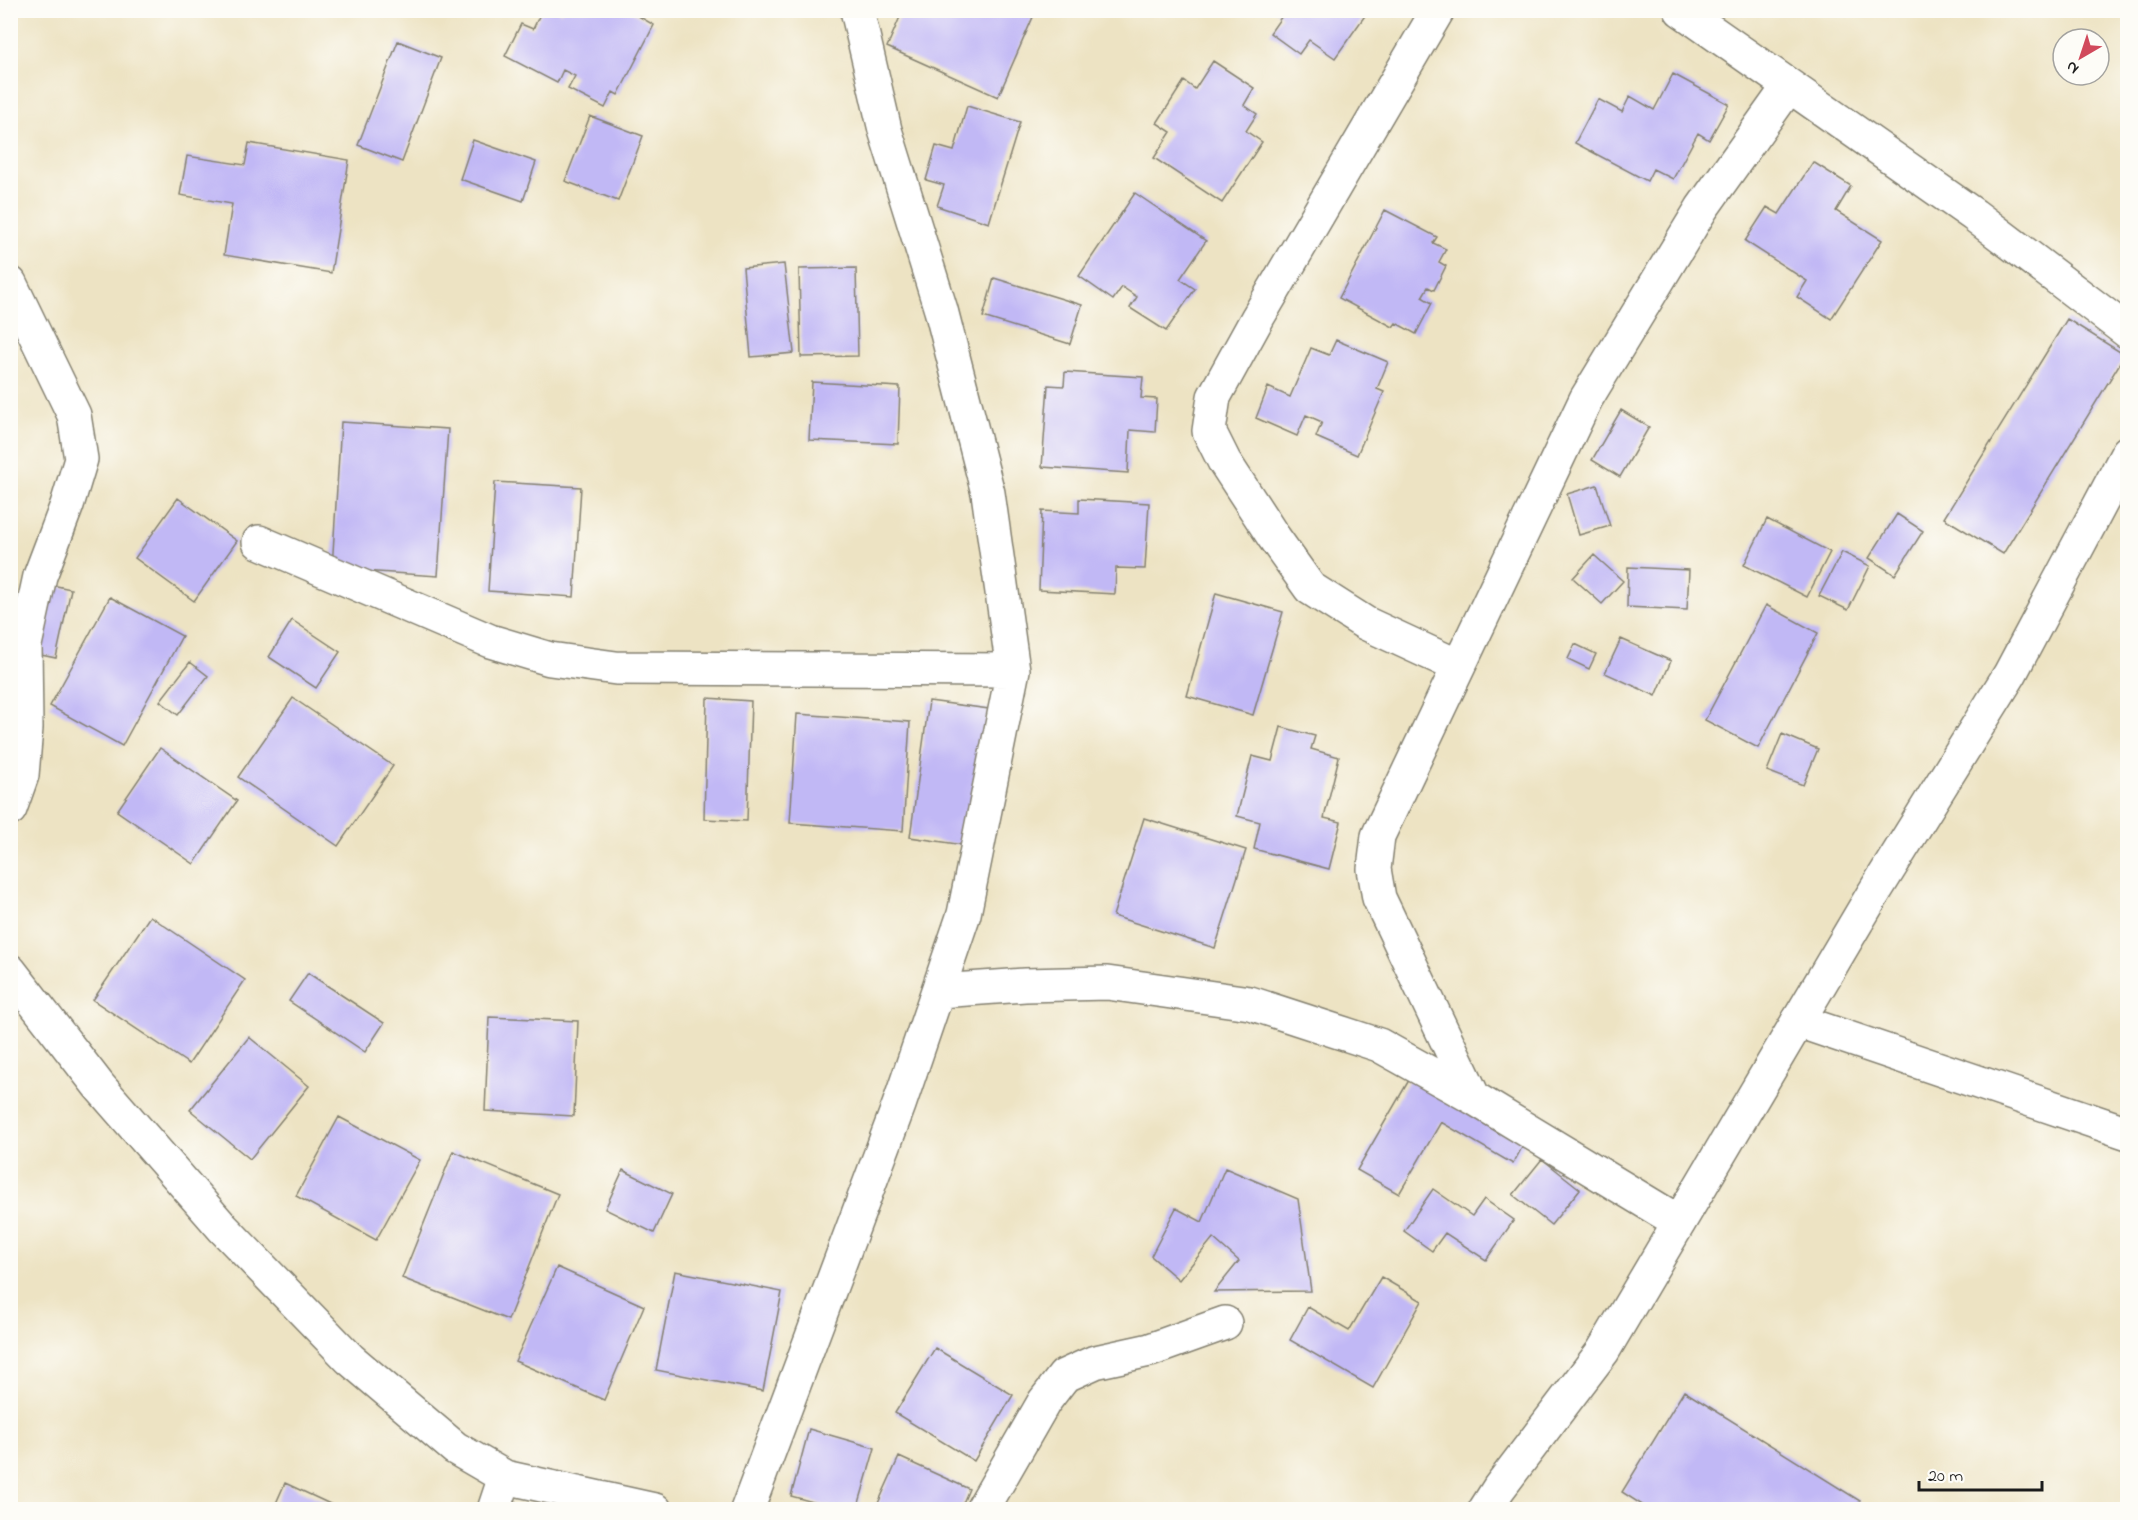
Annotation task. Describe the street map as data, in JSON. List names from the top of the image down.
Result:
{
  "scale_bar": "20 m",
  "north": "bottom left"
}
